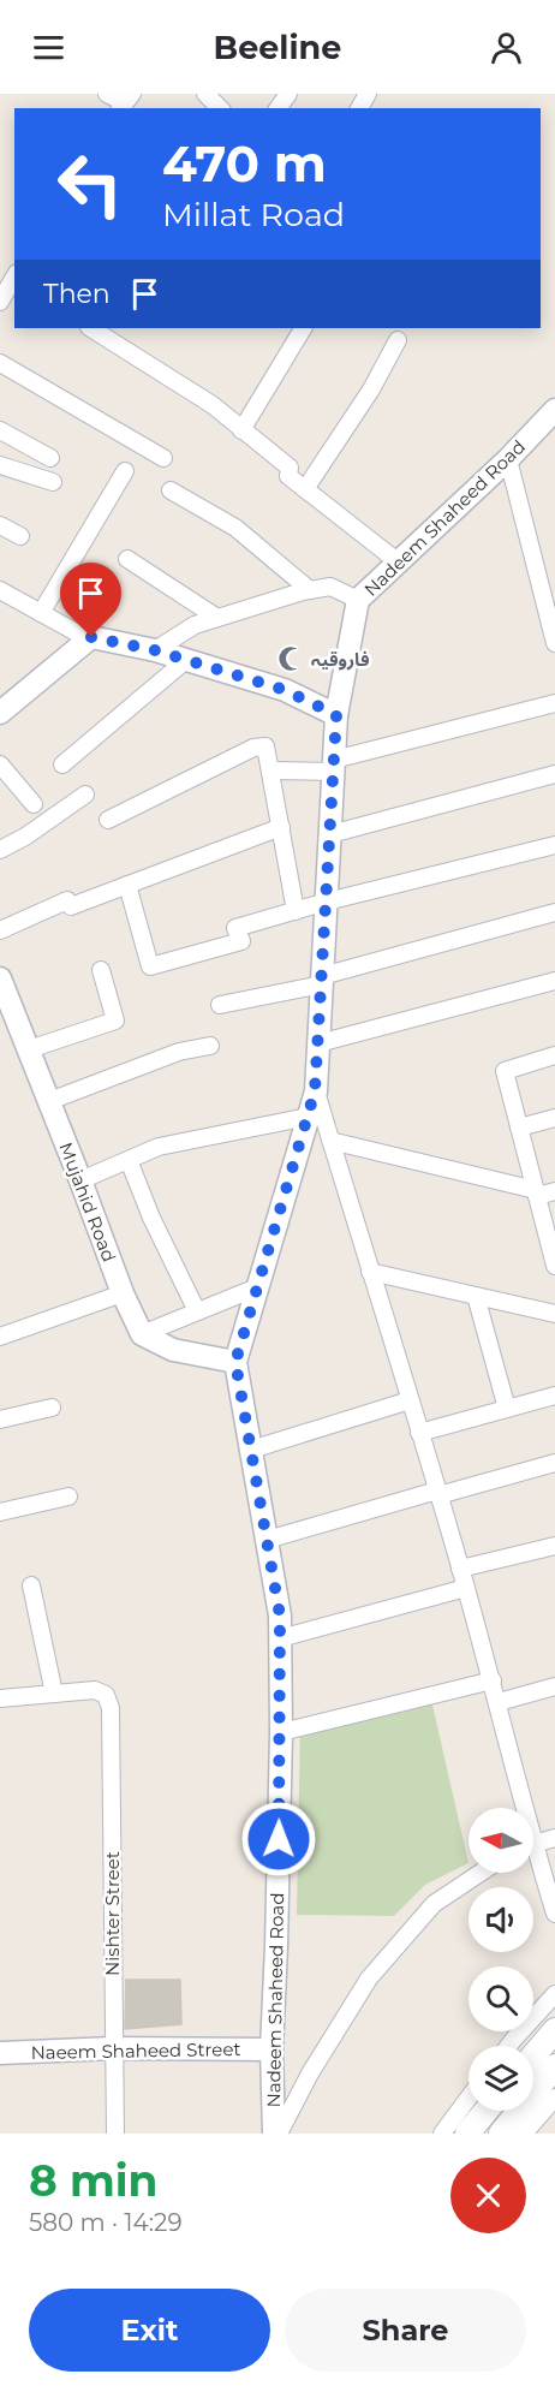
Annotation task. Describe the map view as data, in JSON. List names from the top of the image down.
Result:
{
  "streets": {
    "street": [
      "Nadeem Shaheed Road",
      "Mujahid Road",
      "Nishter Street",
      "Naeem Shaheed Street"
    ]
  },
  "crossings": [
    ["Nadeem Shaheed Road", "Naeem Shaheed Street"],
    ["Nishter Street", "Naeem Shaheed Street"]
  ],
  "places": {
    "mosque": ["فاروقیہ"]
  },
  "north": "left",
  "page": {
    "header": "Beeline",
    "turn": ["470 m", "Millat Road"],
    "then": "Then",
    "heading": ["8 min", "580 m · 14:29"],
    "buttons": ["Exit", "Share"]
  }
}
